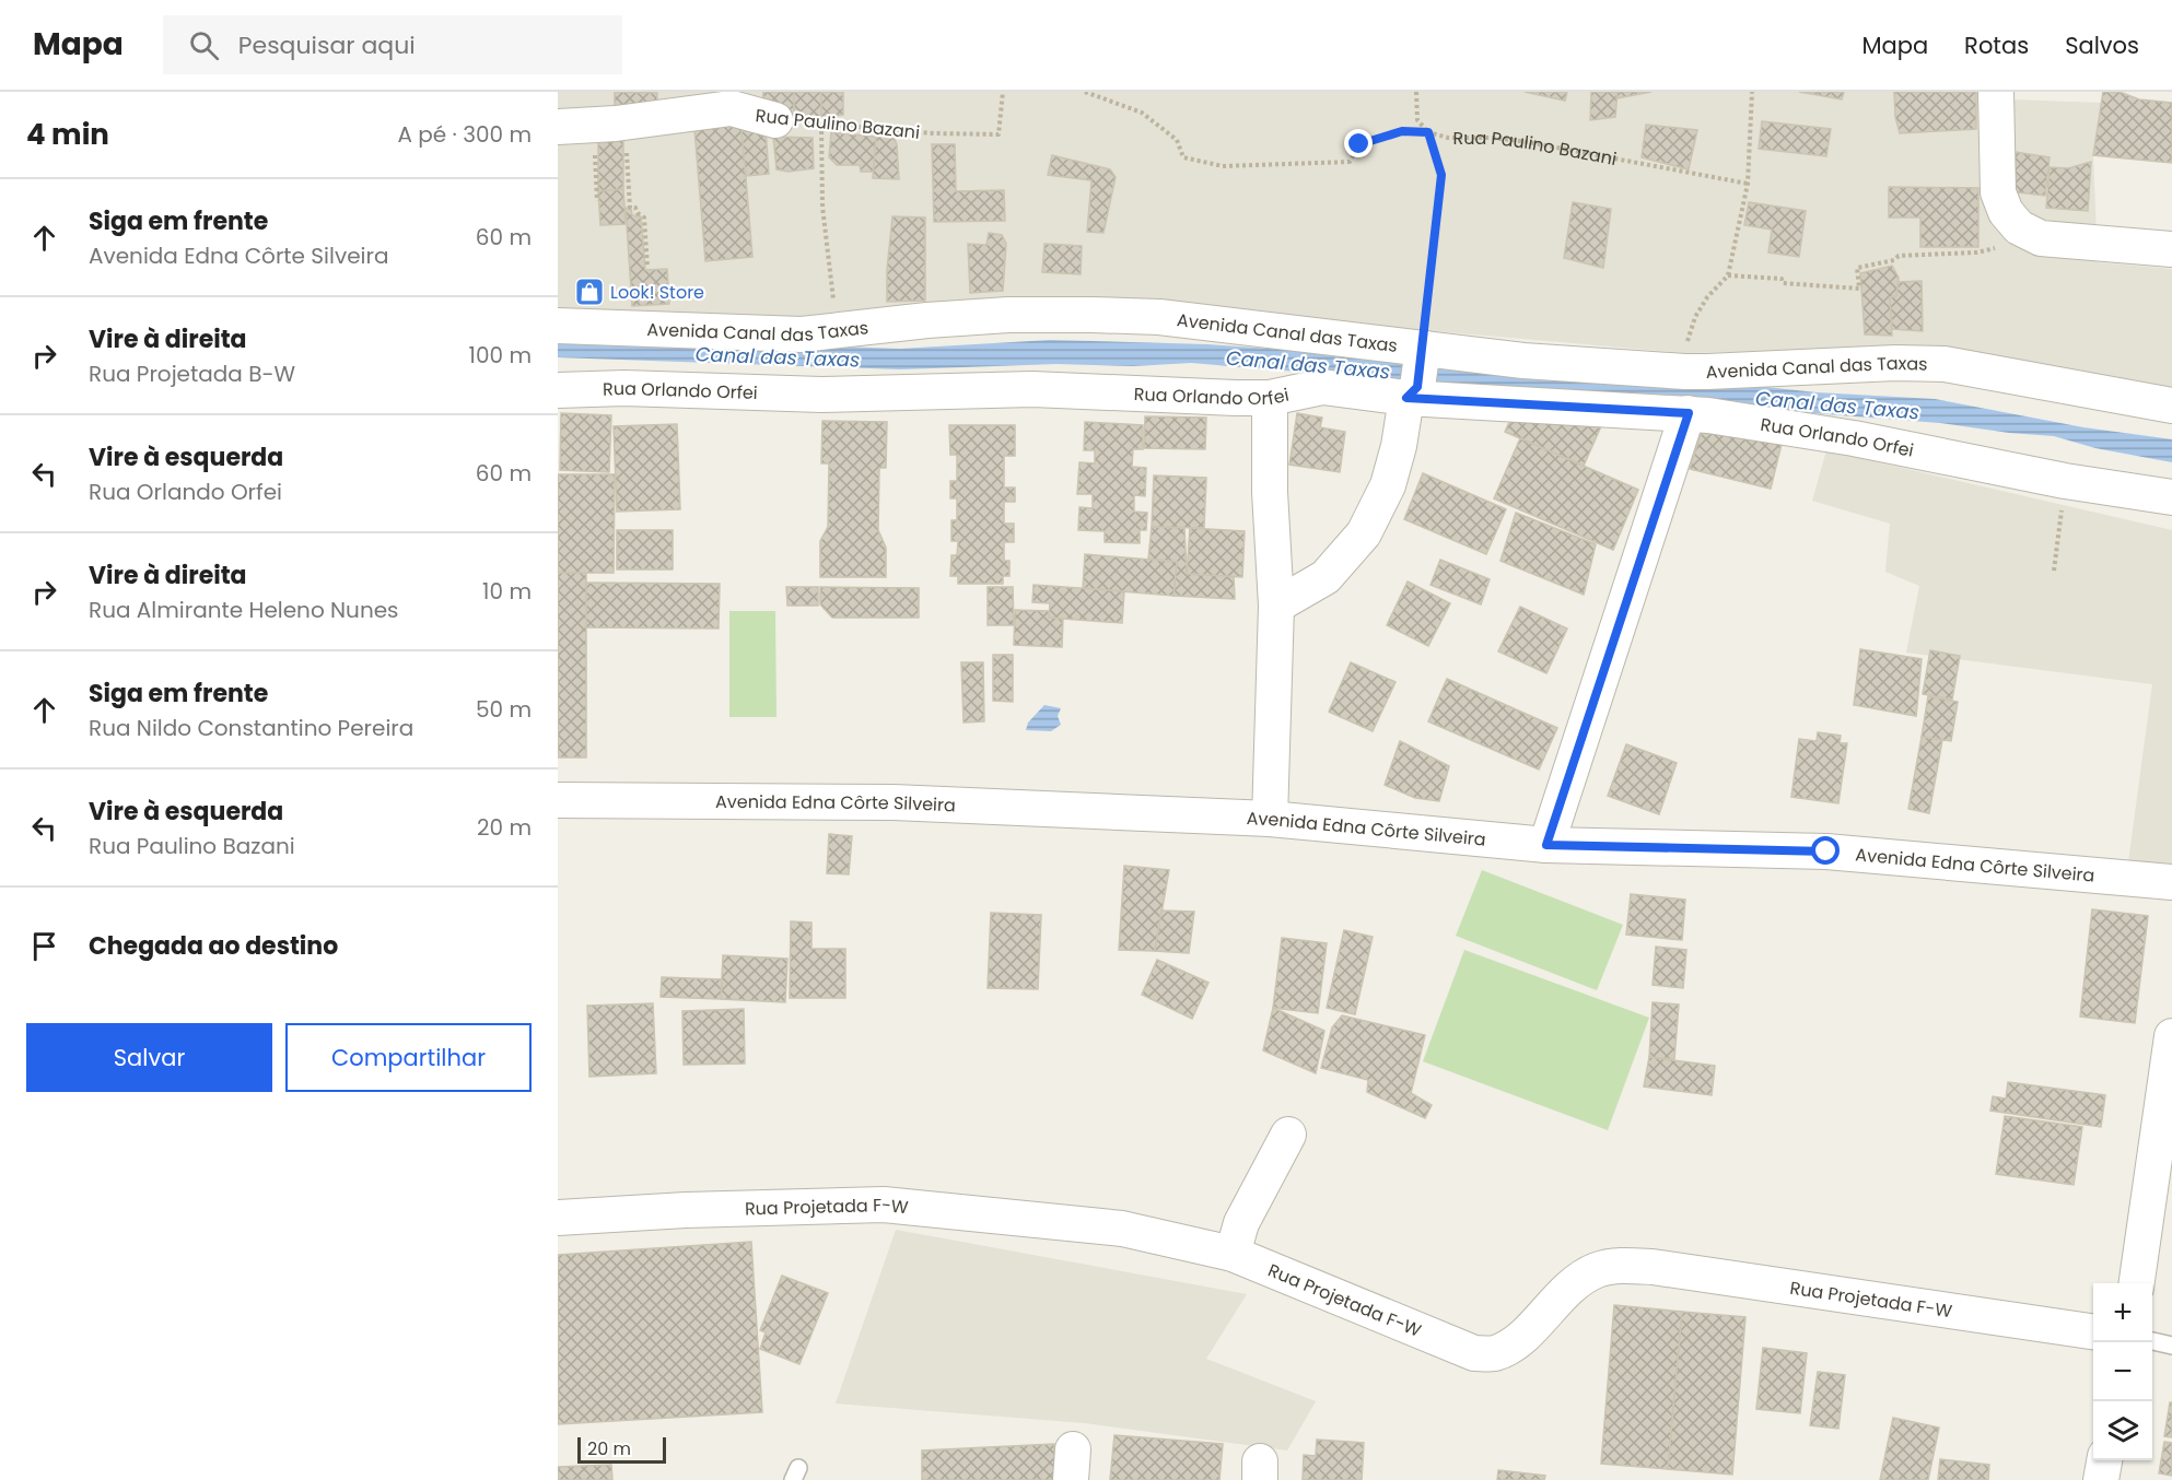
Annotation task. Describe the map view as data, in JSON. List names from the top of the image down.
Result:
{
  "streets": {
    "street": [
      "Rua Paulino Bazani",
      "Avenida Canal das Taxas",
      "Rua Orlando Orfei",
      "Avenida Edna Côrte Silveira",
      "Rua Projetada F-W"
    ]
  },
  "crossings": [
    ["Avenida Canal das Taxas", "Rua Orlando Orfei"]
  ],
  "water": ["Canal das Taxas"],
  "places": {
    "shop": ["Look! Store"]
  },
  "scale_bar": "20 m",
  "page": {
    "header": "Mapa",
    "search": "Pesquisar aqui",
    "nav": ["Mapa", "Rotas", "Salvos"],
    "heading": ["4 min", "A pé · 300 m"],
    "list": [
      ["Siga em frente", "Avenida Edna Côrte Silveira", "60 m"],
      ["Vire à direita", "Rua Projetada B-W", "100 m"],
      ["Vire à esquerda", "Rua Orlando Orfei", "60 m"],
      ["Vire à direita", "Rua Almirante Heleno Nunes", "10 m"],
      ["Siga em frente", "Rua Nildo Constantino Pereira", "50 m"],
      ["Vire à esquerda", "Rua Paulino Bazani", "20 m"],
      "Chegada ao destino"
    ],
    "buttons": ["Salvar", "Compartilhar"],
    "map_buttons": ["+", "−"],
    "scale": "20 m"
  }
}
